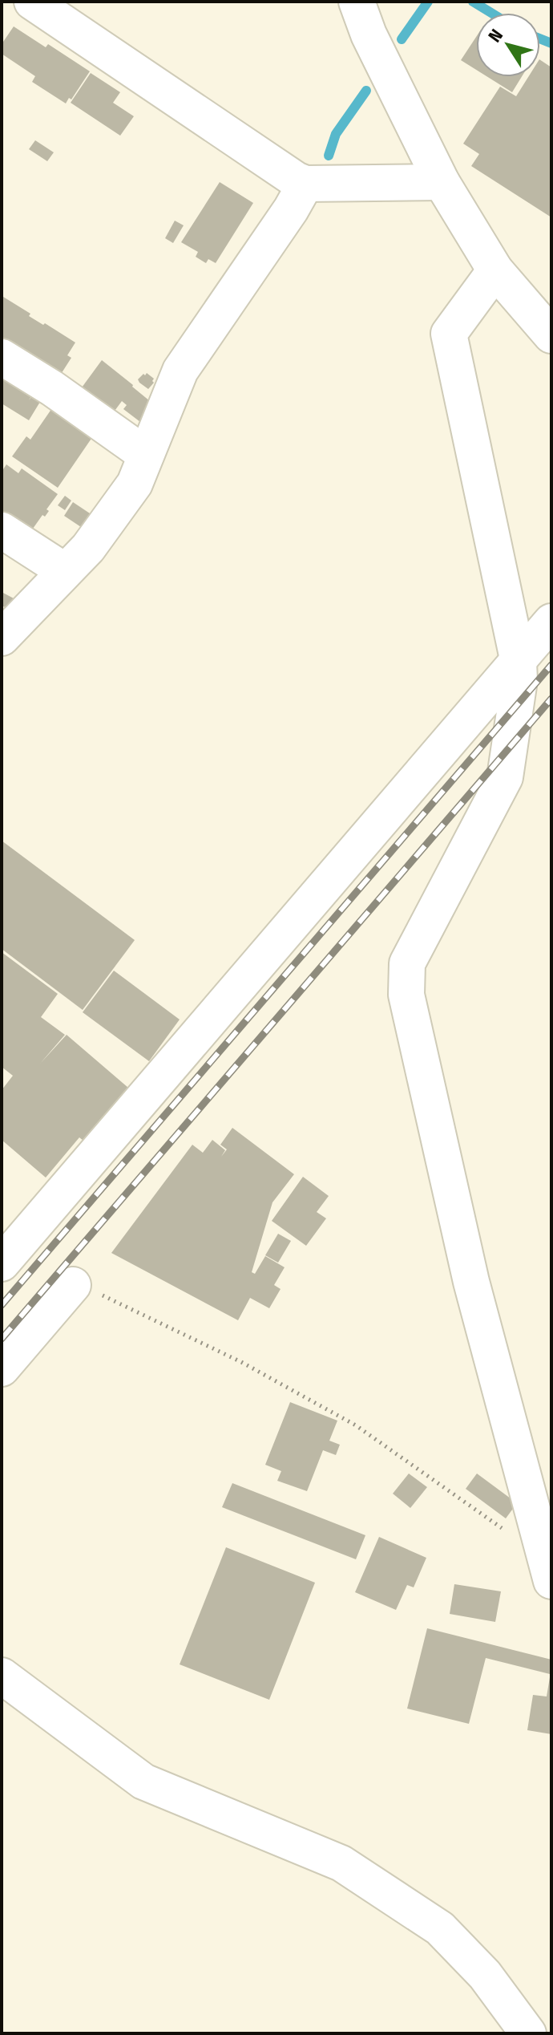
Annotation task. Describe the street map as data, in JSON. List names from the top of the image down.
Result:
{
  "north": "top left"
}
